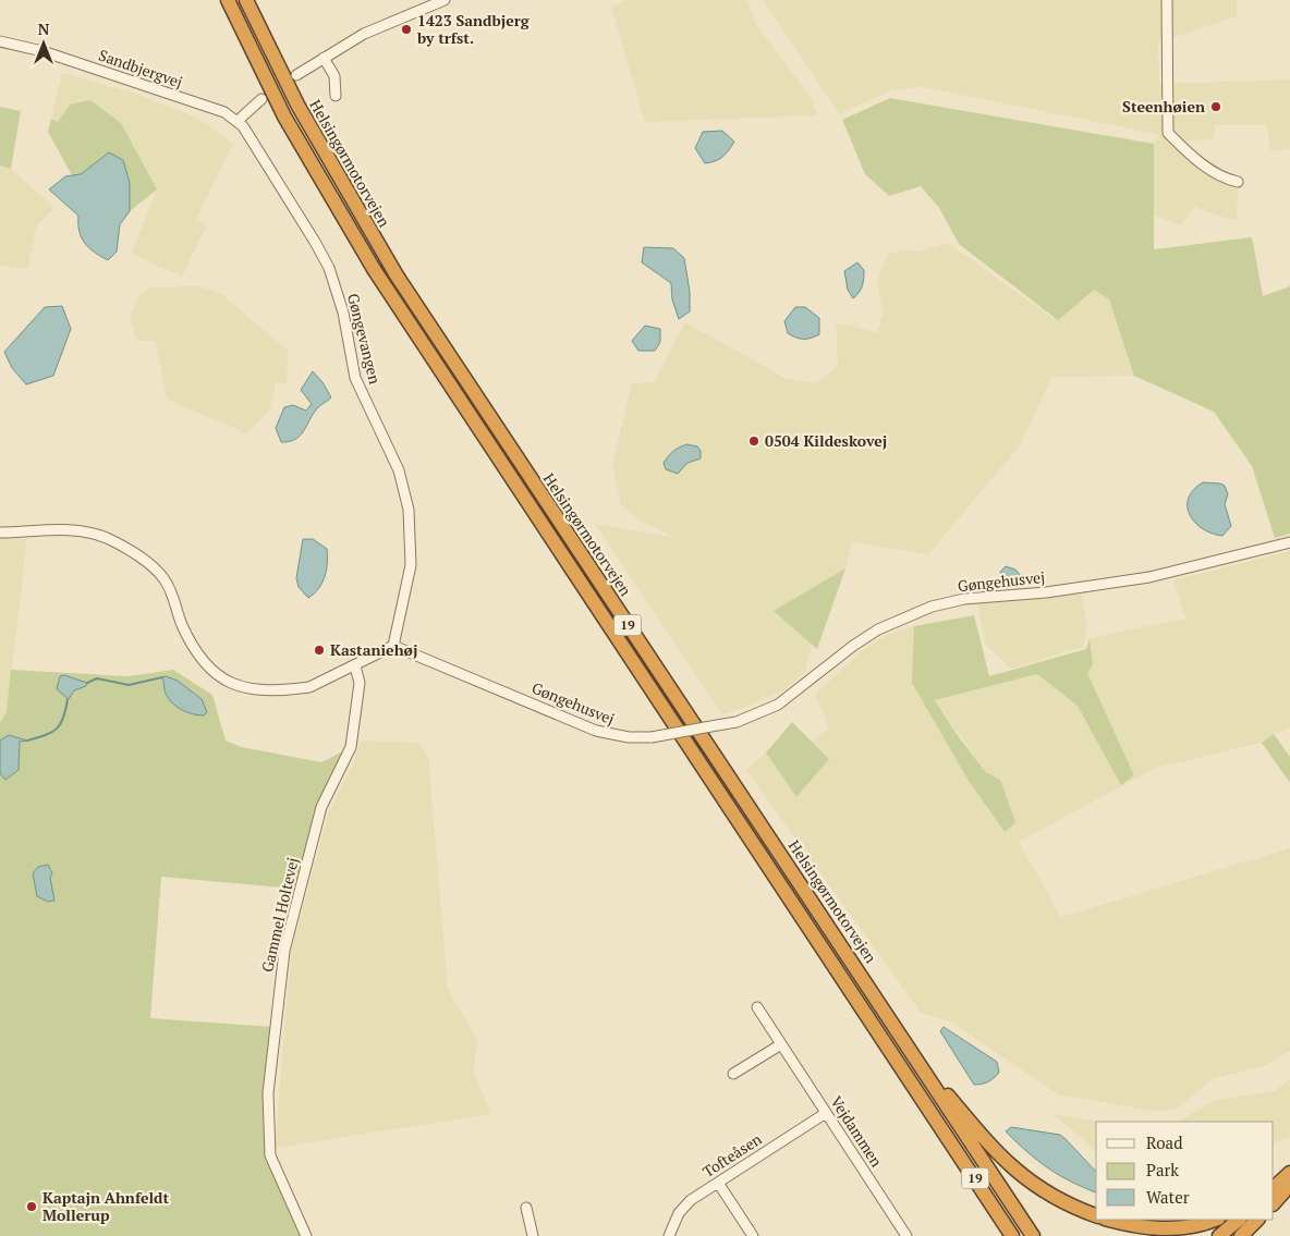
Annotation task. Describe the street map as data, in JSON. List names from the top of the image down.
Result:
{
  "streets": {
    "highway": ["Helsingørmotorvejen", "19"],
    "street": [
      "Sandbjergvej",
      "Gøngevangen",
      "Gøngehusvej",
      "Gammel Holtevej",
      "Vejdammen",
      "Tofteåsen"
    ]
  },
  "crossings": [
    ["Sandbjergvej", "Gøngevangen"],
    ["Gøngevangen", "Gøngehusvej"],
    ["Vejdammen", "Tofteåsen"]
  ],
  "places": [
    "1423 Sandbjerg by trfst.",
    "Steenhøien",
    "0504 Kildeskovej",
    "Kastaniehøj",
    "Kaptajn Ahnfeldt Mollerup"
  ],
  "legend": ["Road", "Park", "Water"],
  "north": "top"
}
